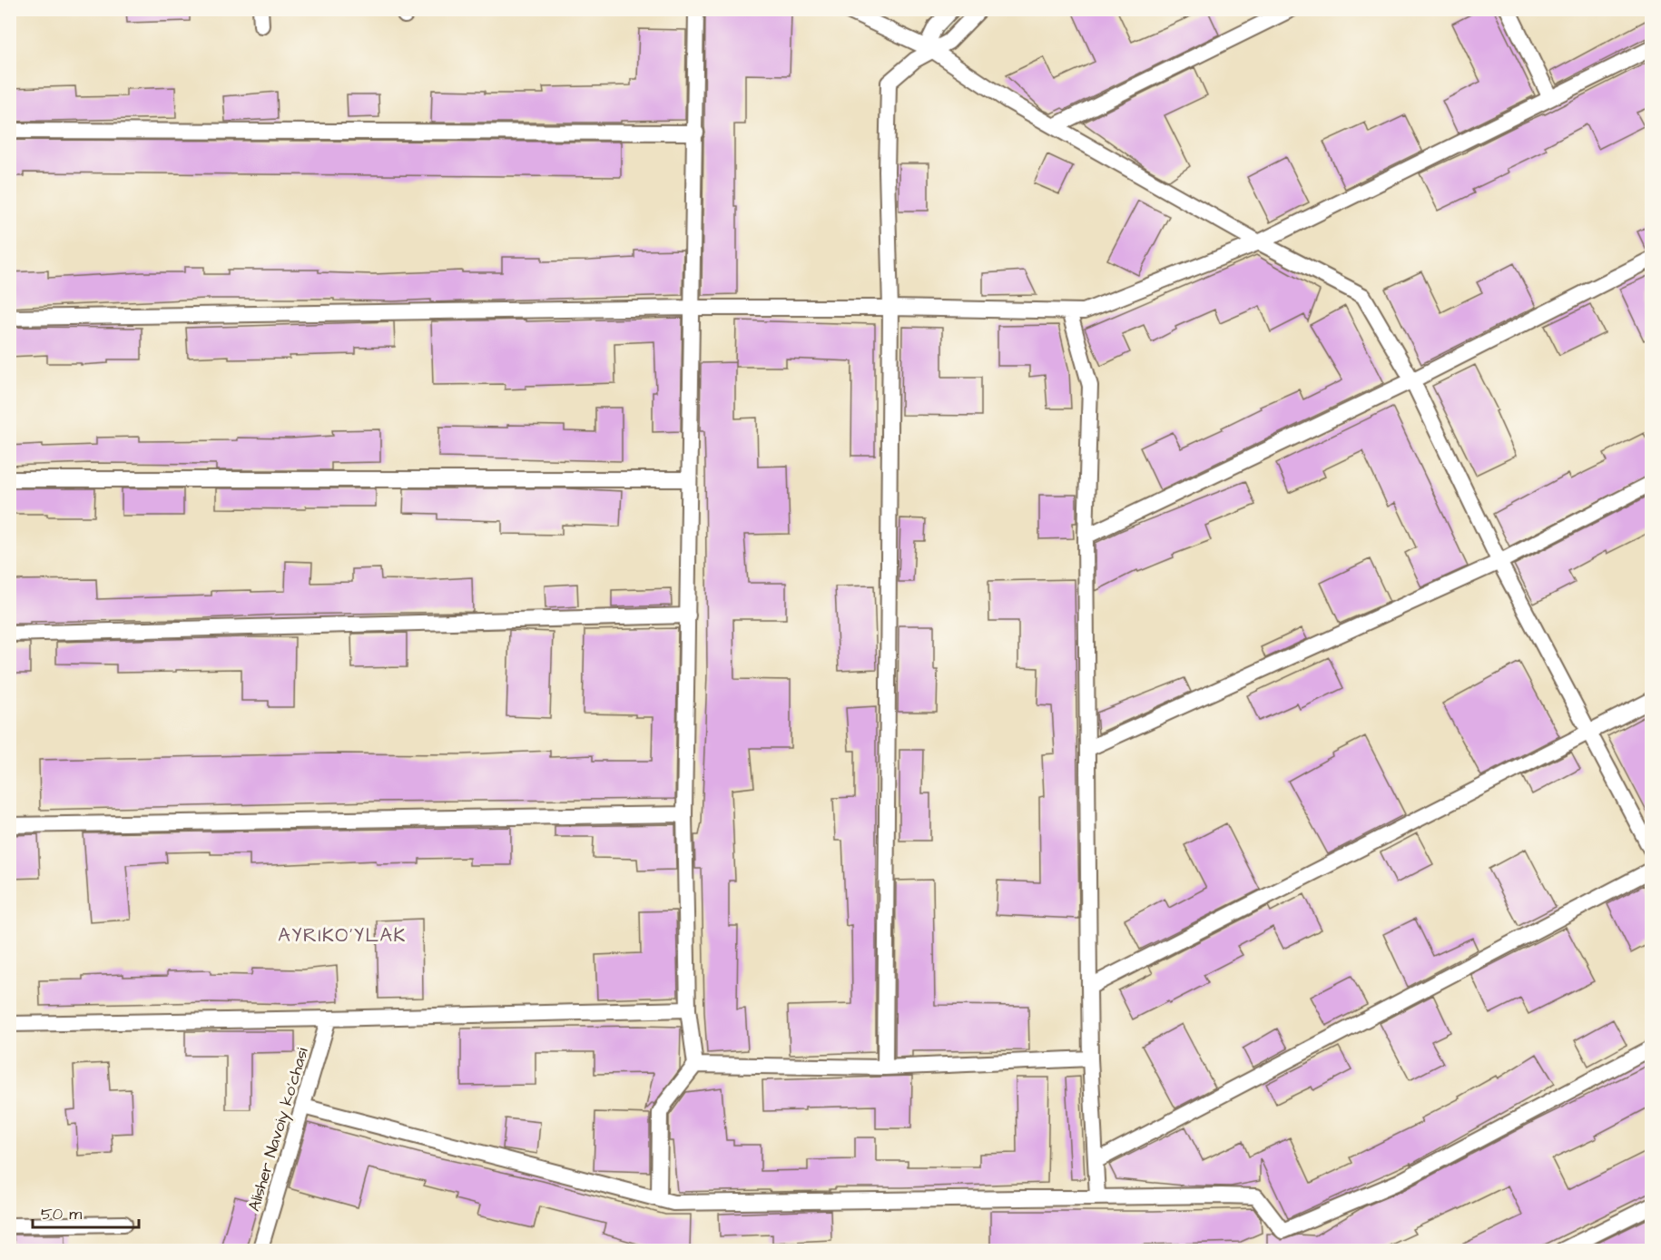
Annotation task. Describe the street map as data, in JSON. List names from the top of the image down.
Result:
{
  "streets": {
    "street": ["Alisher Navoiy ko'chasi"]
  },
  "districts": ["AYRIKO'YLAK"],
  "scale_bar": "50 m"
}
